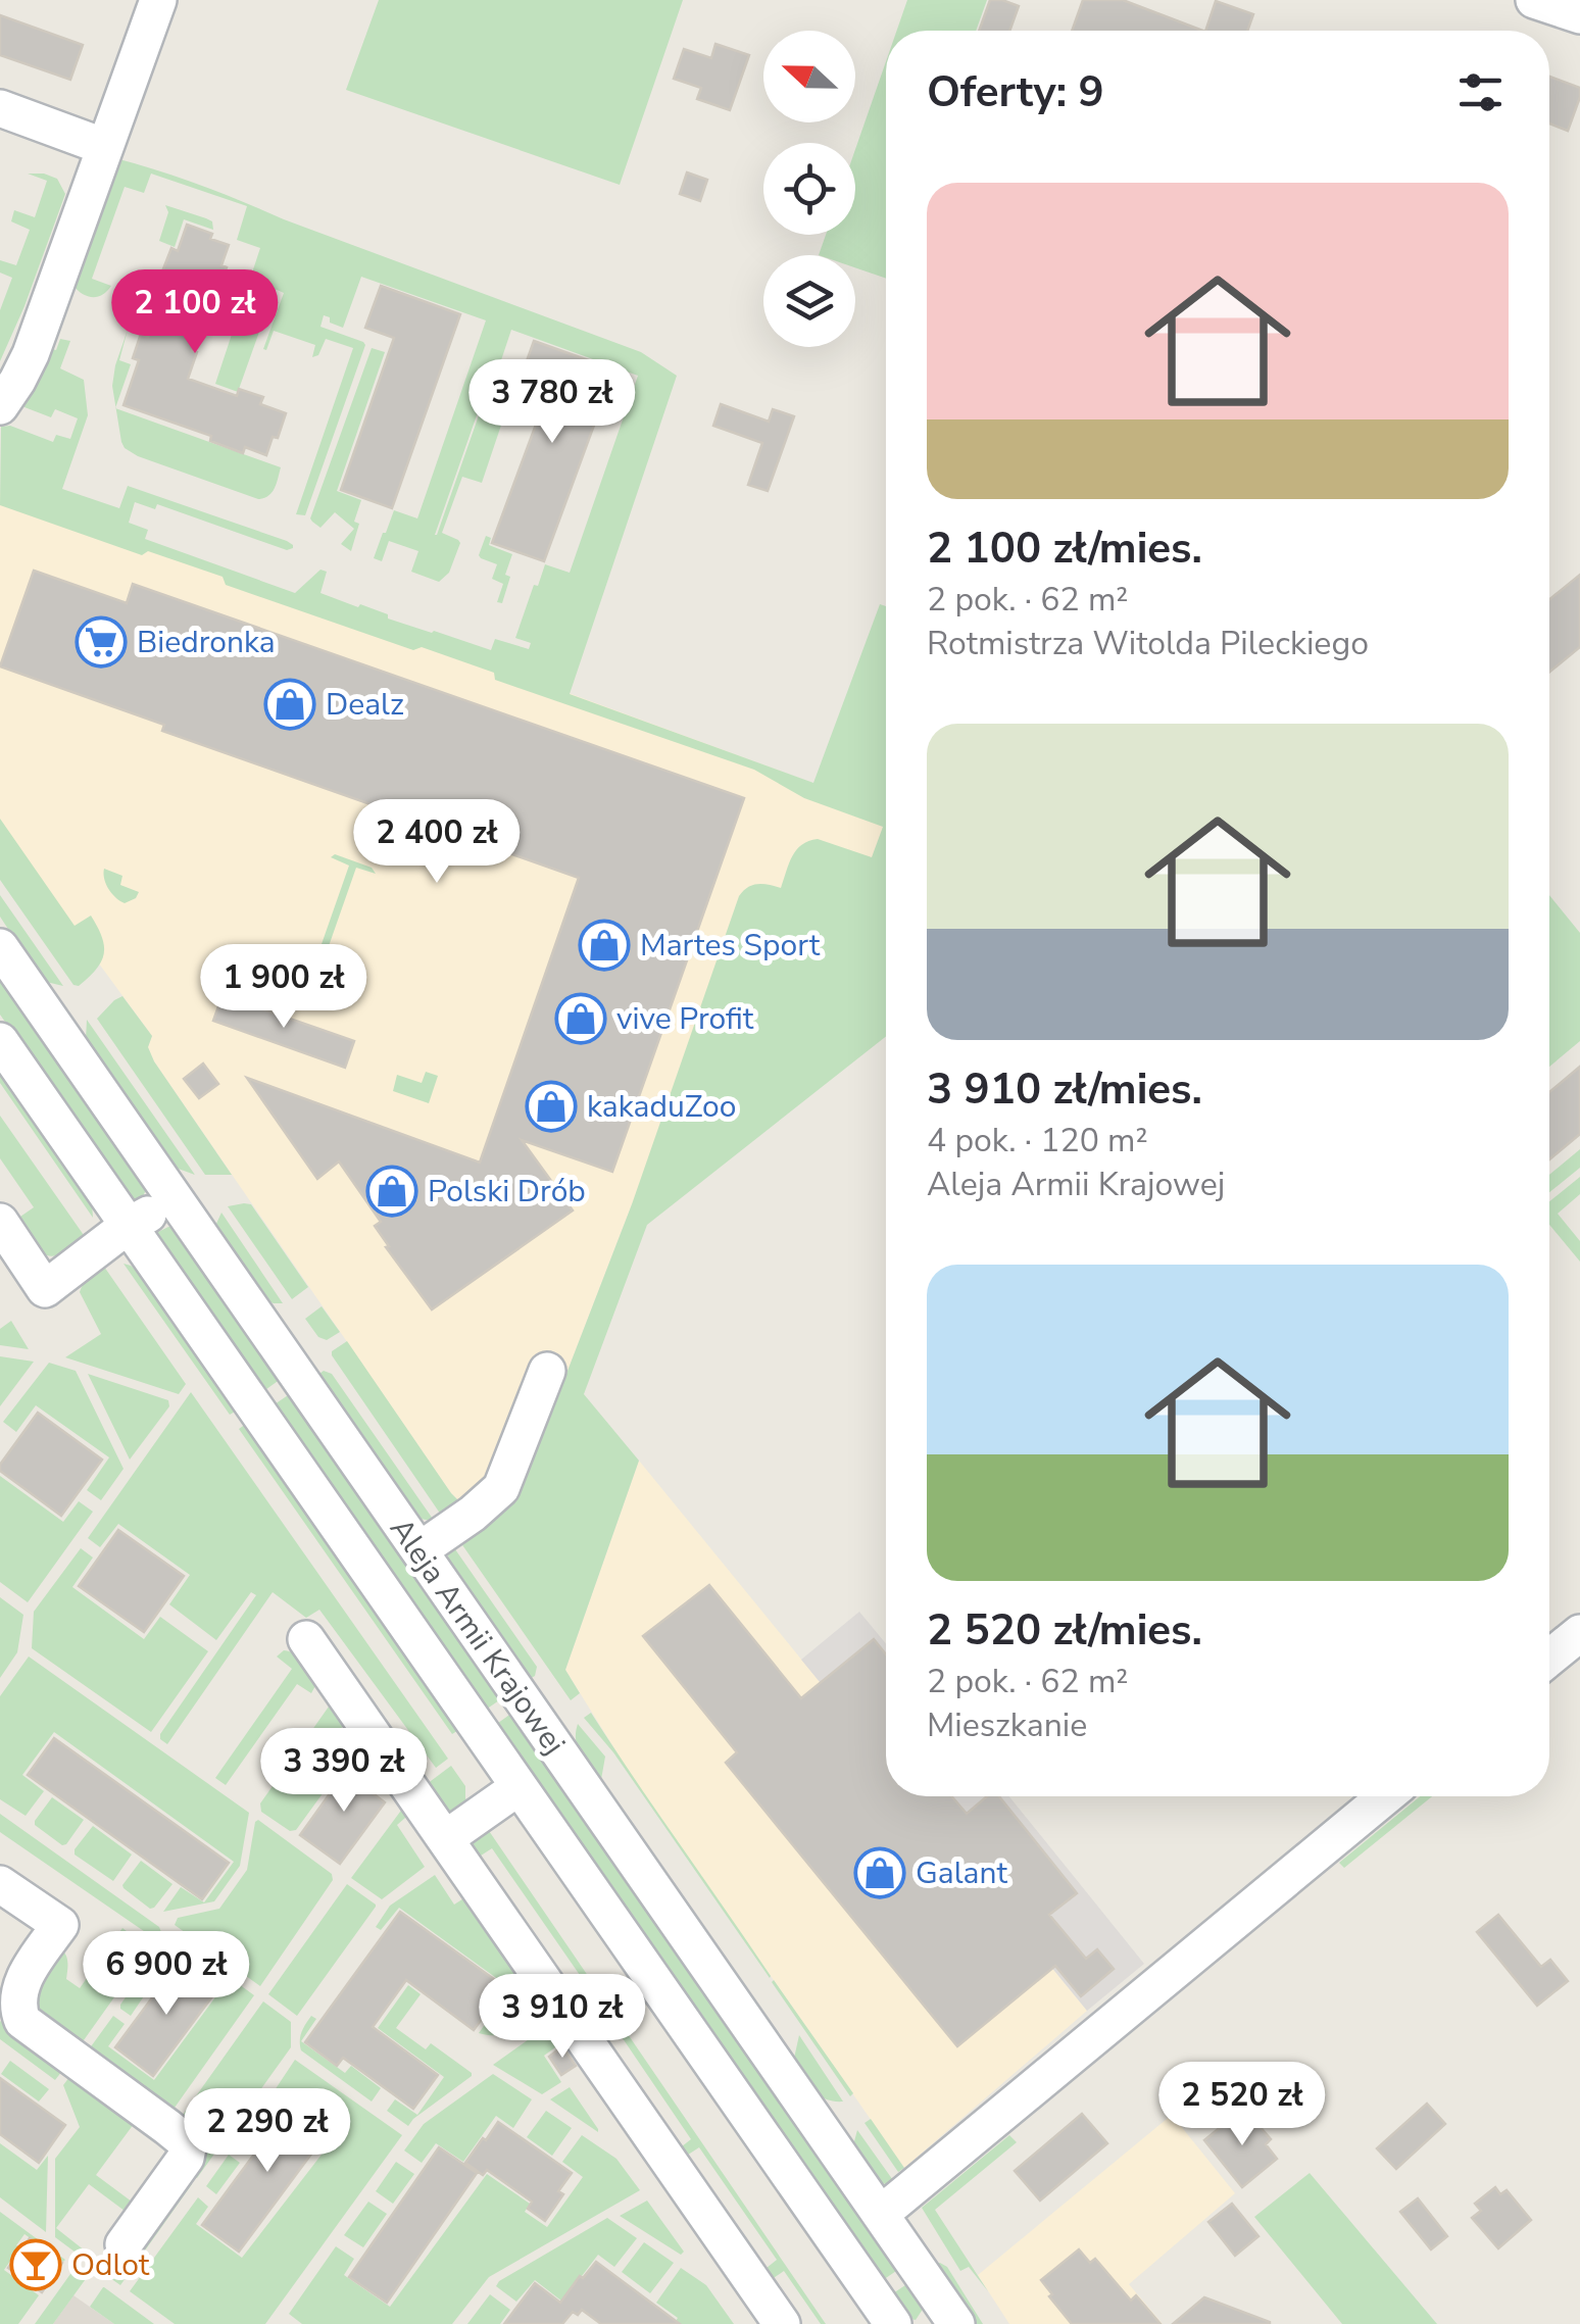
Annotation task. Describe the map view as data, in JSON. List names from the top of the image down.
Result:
{
  "streets": {
    "street": ["Aleja Armii Krajowej"]
  },
  "places": {
    "supermarket": ["Biedronka"],
    "shop": [
      "Dealz",
      "Martes Sport",
      "vive Profit",
      "kakaduZoo",
      "Polski Drób",
      "Galant"
    ],
    "bar": ["Odlot"]
  },
  "north": "left",
  "page": {
    "heading": "Oferty: 9",
    "list": [
      {
        "name": "2 100 zł/mies.",
        "note": "2 pok. · 62 m² · Rotmistrza Witolda Pileckiego"
      },
      {
        "name": "3 910 zł/mies.",
        "note": "4 pok. · 120 m² · Aleja Armii Krajowej"
      },
      {
        "name": "2 520 zł/mies.",
        "note": "2 pok. · 62 m² · Mieszkanie"
      }
    ],
    "price": [
      "2 100 zł",
      "3 780 zł",
      "2 400 zł",
      "1 900 zł",
      "3 390 zł",
      "6 900 zł",
      "3 910 zł",
      "2 520 zł",
      "2 290 zł"
    ]
  }
}
